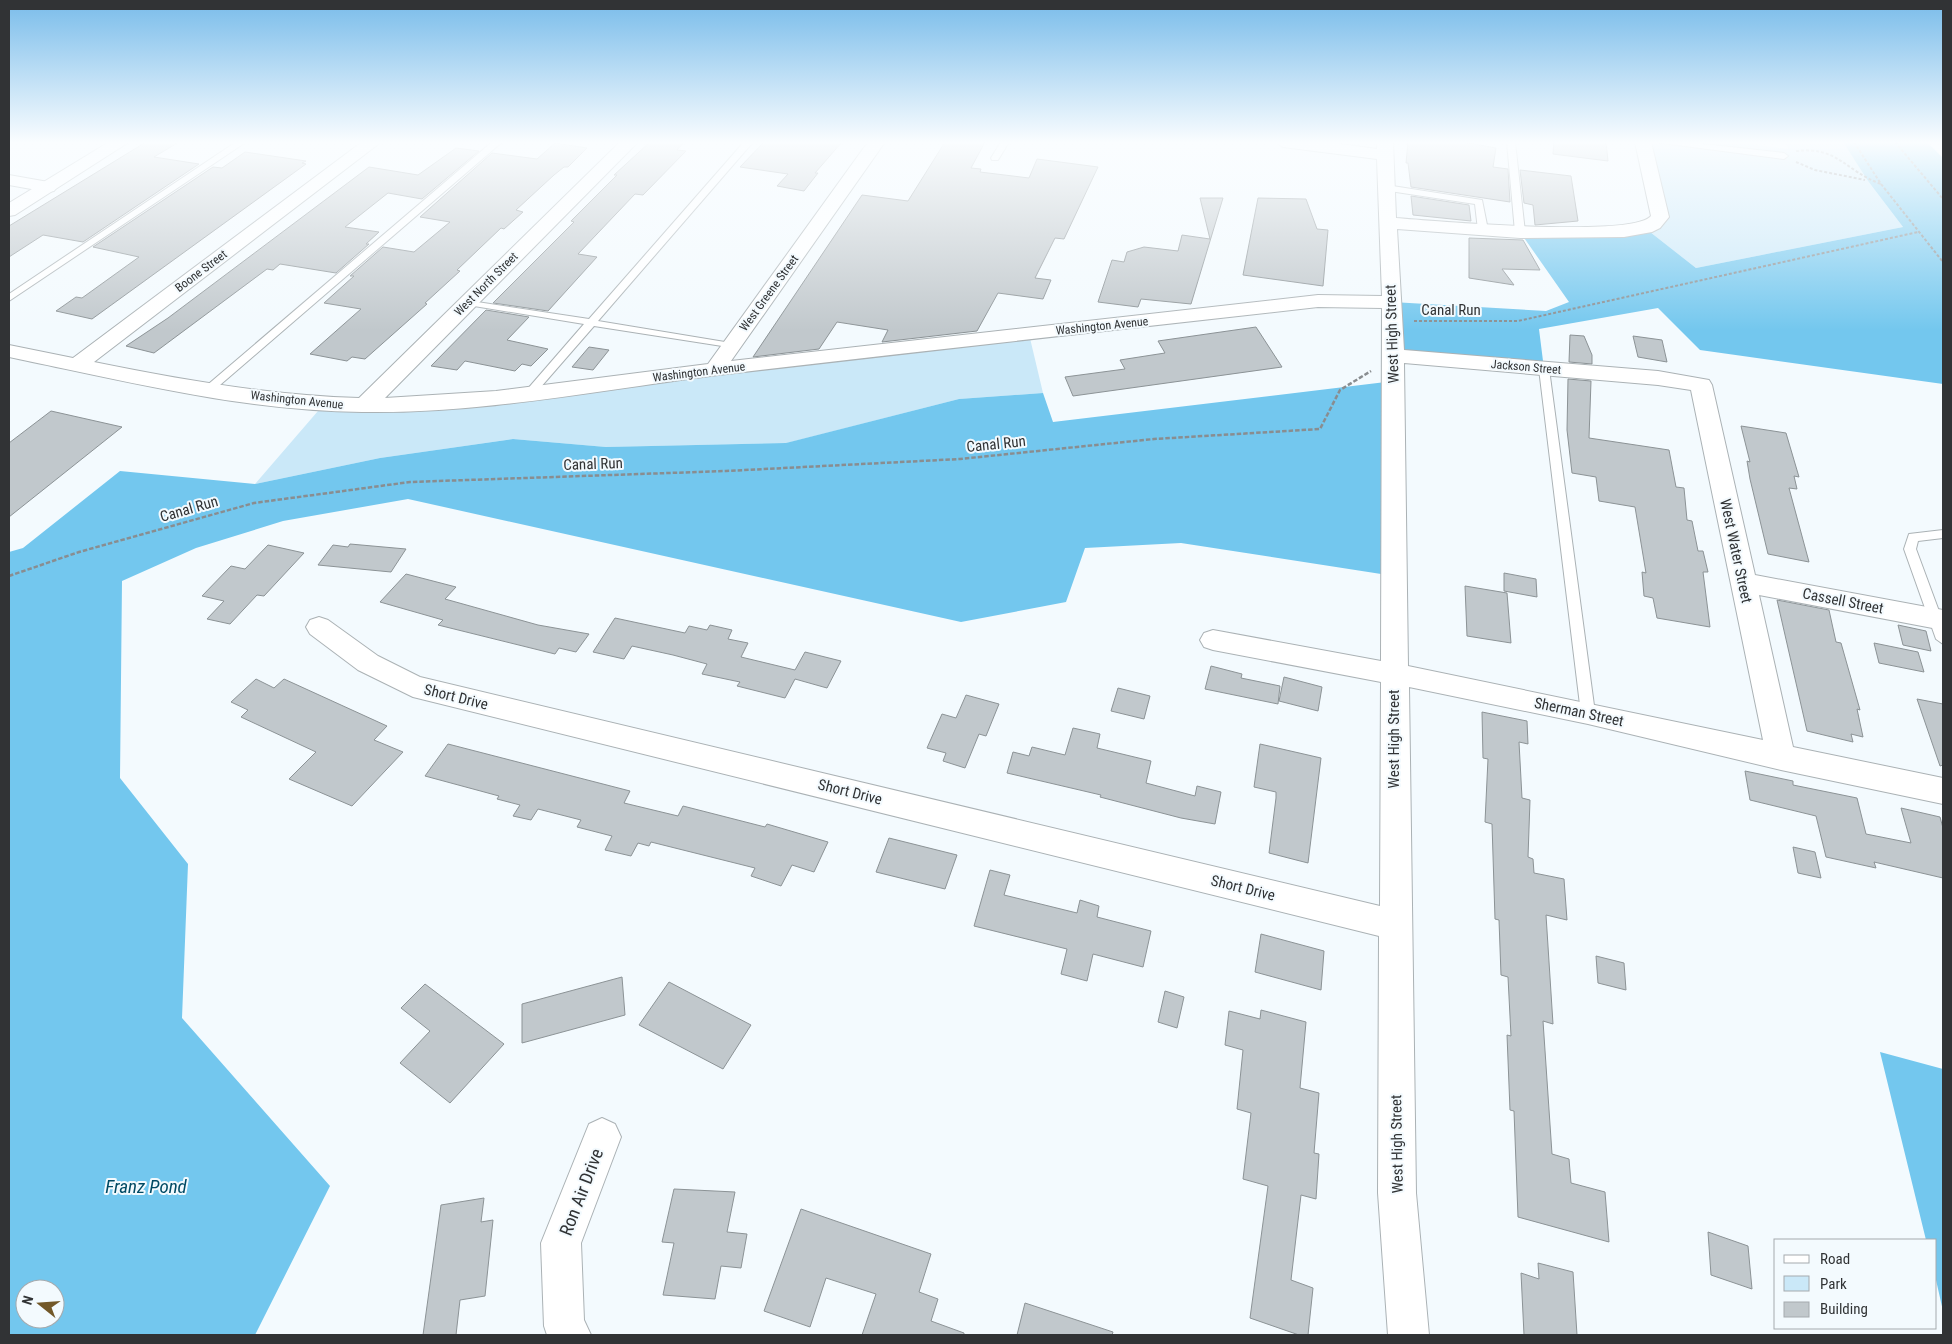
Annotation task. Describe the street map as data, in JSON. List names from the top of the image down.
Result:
{
  "streets": {
    "street": [
      "Boone Street",
      "West North Street",
      "West Greene Street",
      "Washington Avenue",
      "West High Street",
      "Jackson Street",
      "West Water Street",
      "Cassell Street",
      "Short Drive",
      "Sherman Street",
      "Ron Air Drive"
    ],
    "path": ["Canal Run"]
  },
  "crossings": [
    ["Boone Street", "Washington Avenue"],
    ["West North Street", "Washington Avenue"],
    ["West Greene Street", "Washington Avenue"],
    ["Canal Run", "Washington Avenue"],
    ["Canal Run", "West High Street"],
    ["Canal Run", "Jackson Street"],
    ["Washington Avenue", "West High Street"],
    ["West High Street", "Jackson Street"],
    ["West High Street", "Short Drive"],
    ["West High Street", "Sherman Street"],
    ["Jackson Street", "West Water Street"],
    ["West Water Street", "Cassell Street"],
    ["West Water Street", "Sherman Street"]
  ],
  "water": ["Franz Pond"],
  "legend": ["Road", "Park", "Building"],
  "north": "left"
}
